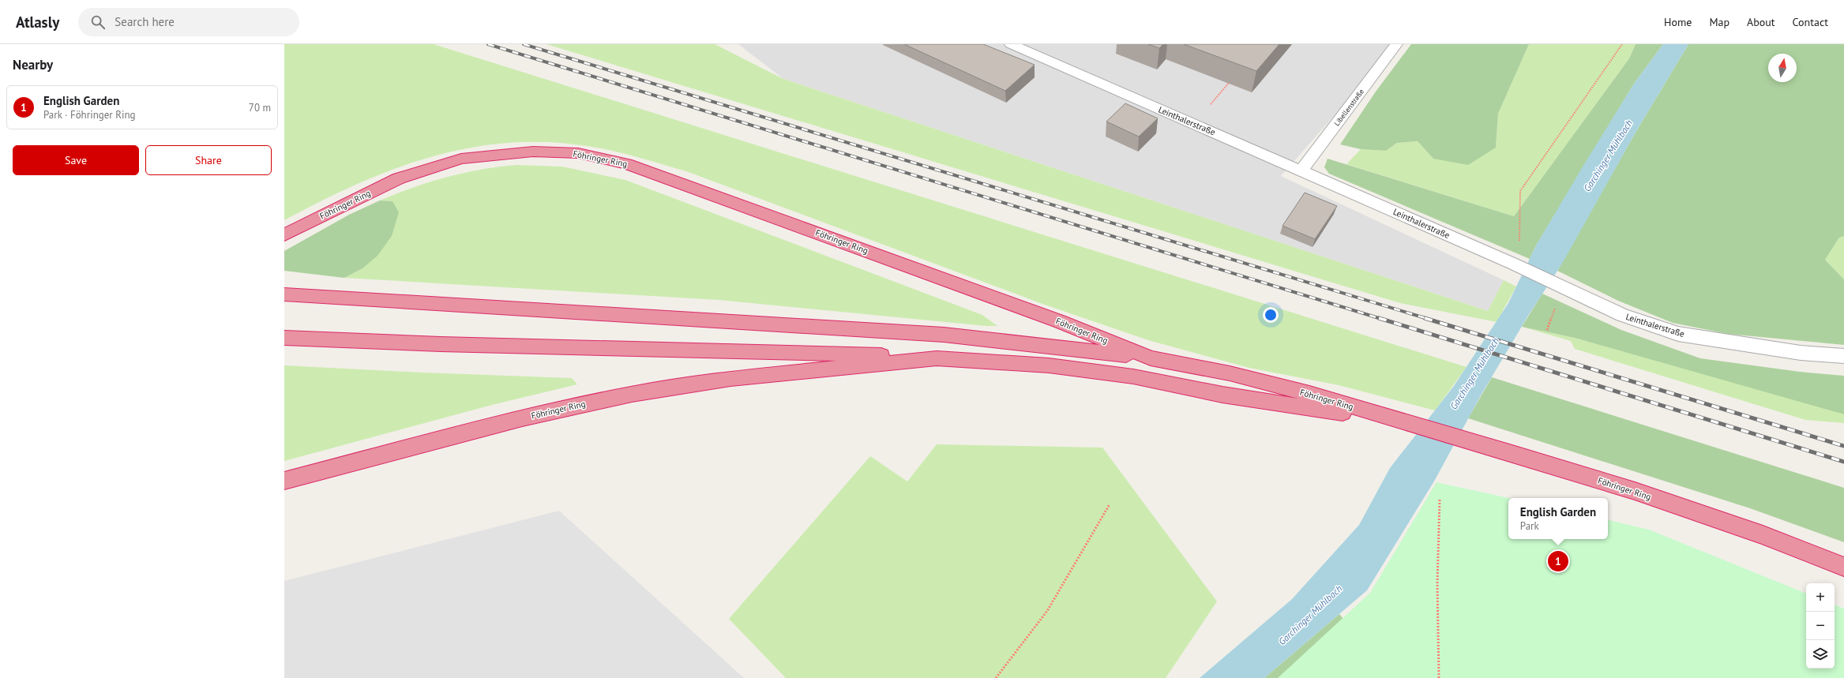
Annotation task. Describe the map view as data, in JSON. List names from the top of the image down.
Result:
{
  "streets": {
    "highway": ["Föhringer Ring"],
    "street": ["Libellenstraße", "Leinthalerstraße"]
  },
  "crossings": [
    ["Libellenstraße", "Leinthalerstraße"]
  ],
  "water": ["Garchinger Mühlbach"],
  "north": "top",
  "page": {
    "header": "Atlasly",
    "search": "Search here",
    "nav": [
      "Home",
      "Map",
      "About",
      "Contact"
    ],
    "heading": "Nearby",
    "list": [
      {
        "mark": "1",
        "name": "English Garden",
        "note": "Park · Föhringer Ring",
        "value": "70 m"
      }
    ],
    "buttons": ["Save", "Share"],
    "popup": ["English Garden", "Park"],
    "pins": "1",
    "map_buttons": ["+", "−"]
  }
}
